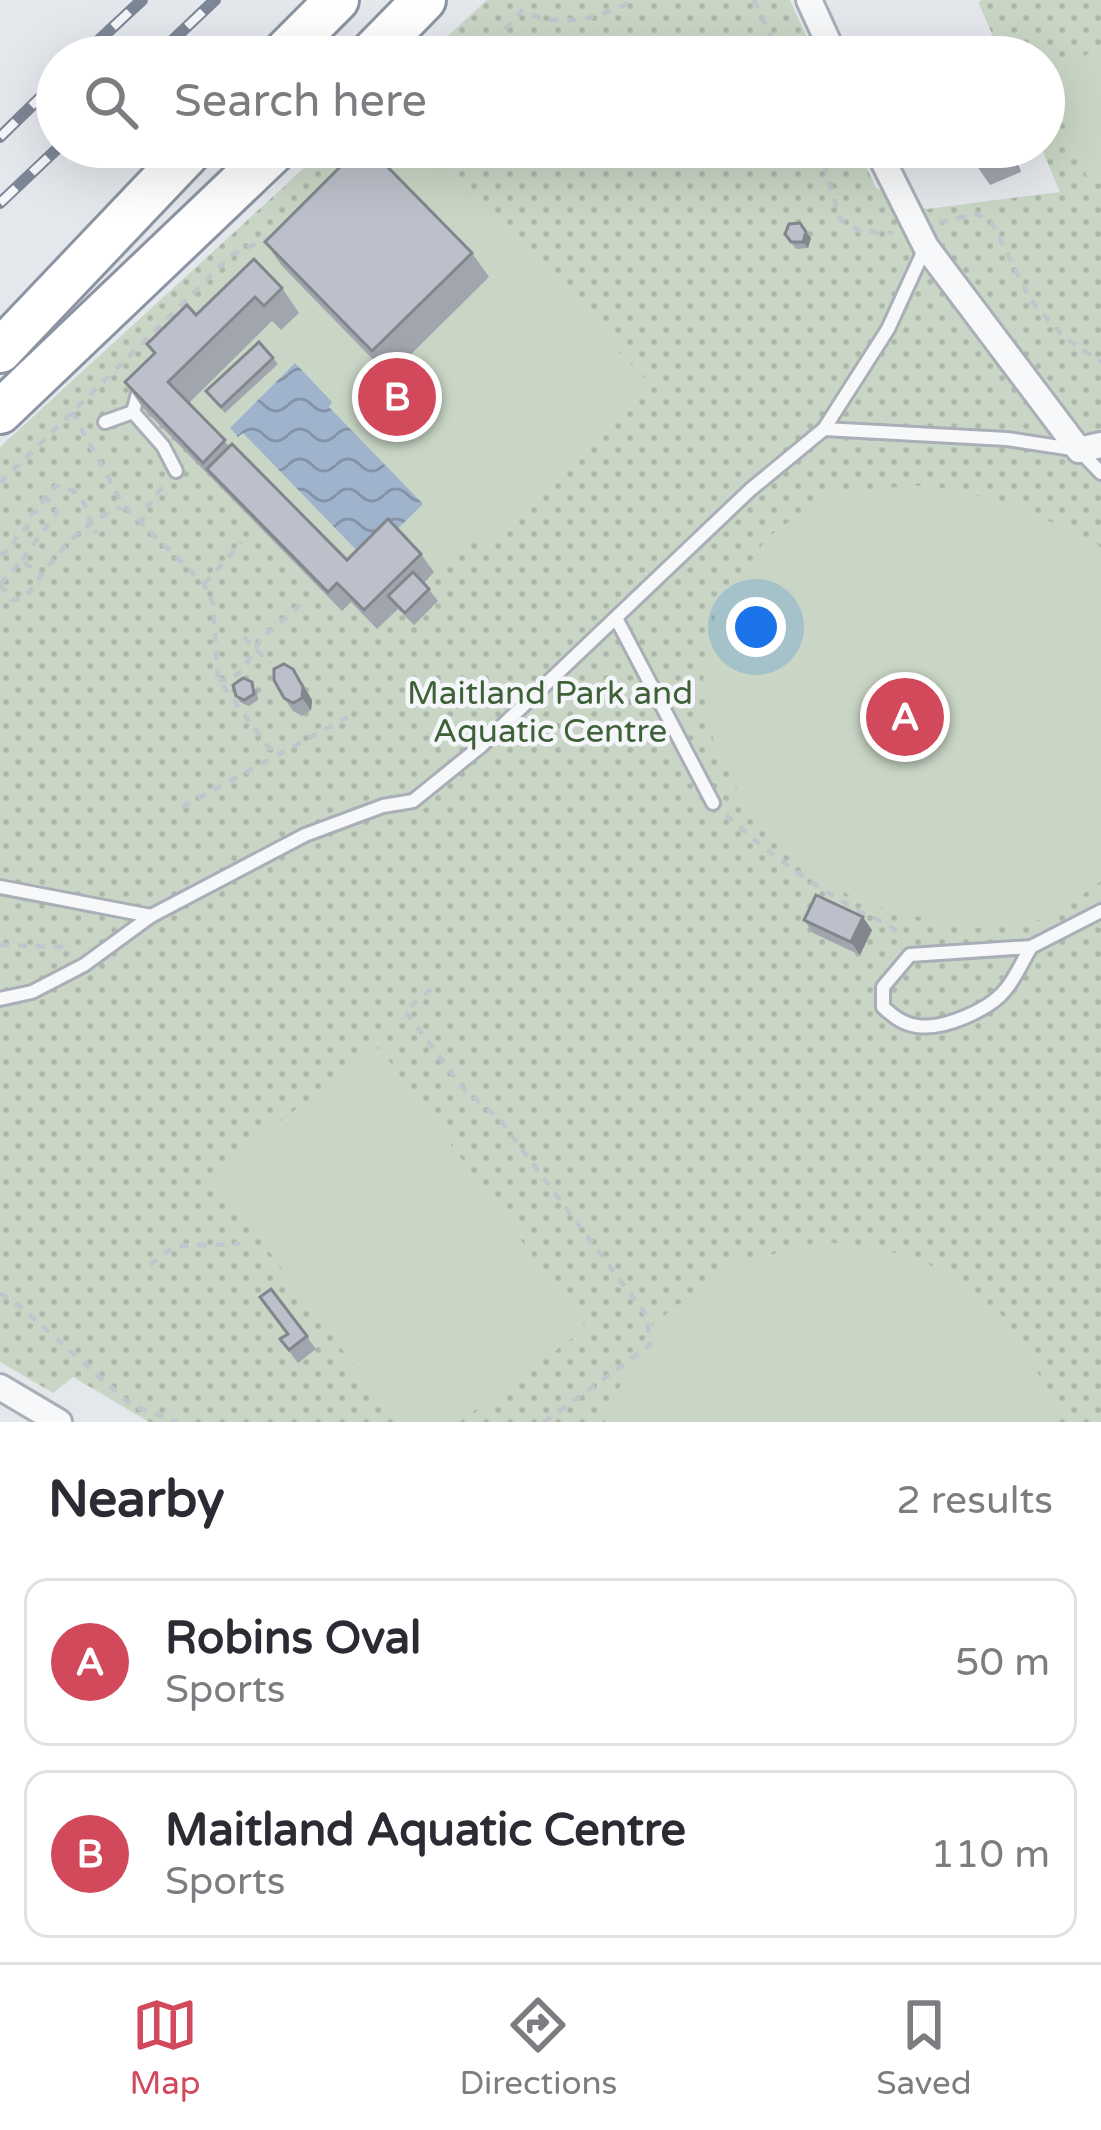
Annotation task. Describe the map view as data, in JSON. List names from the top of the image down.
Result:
{
  "parks": ["Maitland Park and Aquatic Centre"],
  "page": {
    "search": "Search here",
    "pins": ["B", "A"],
    "heading": ["Nearby", "2 results"],
    "list": [
      {
        "mark": "A",
        "name": "Robins Oval",
        "note": "Sports",
        "value": "50 m"
      },
      {
        "mark": "B",
        "name": "Maitland Aquatic Centre",
        "note": "Sports",
        "value": "110 m"
      }
    ],
    "nav": ["Map", "Directions", "Saved"]
  }
}
